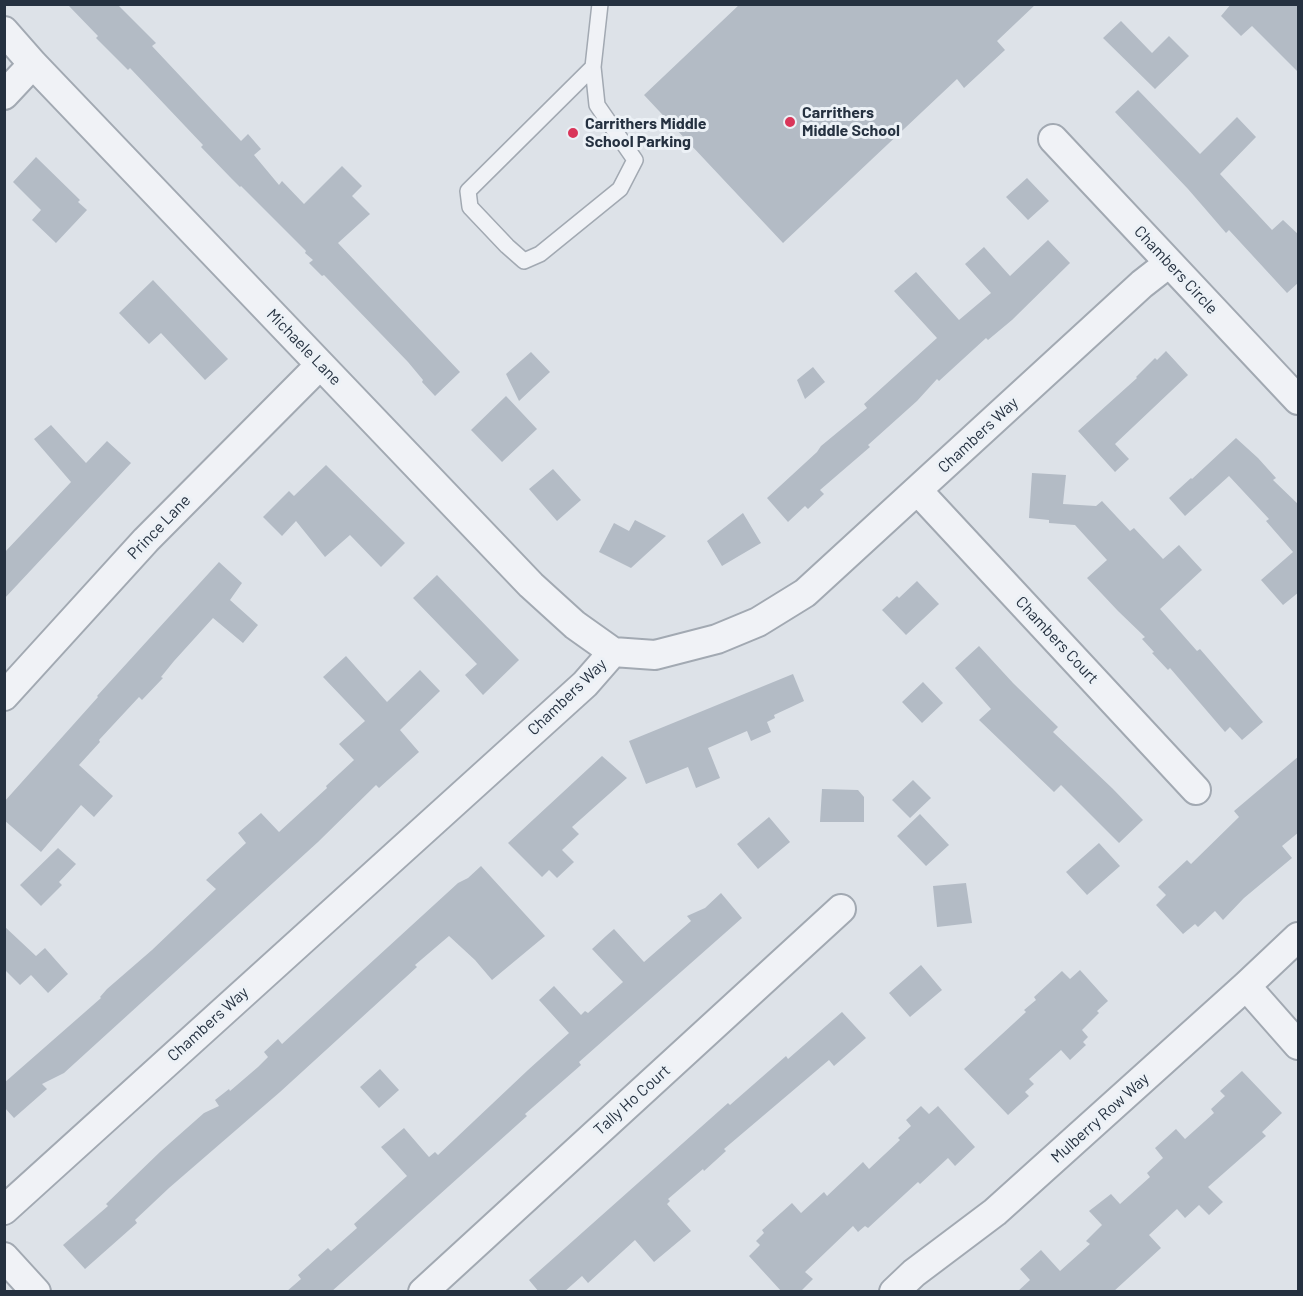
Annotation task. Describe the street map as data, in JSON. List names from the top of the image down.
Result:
{
  "streets": {
    "street": [
      "Chambers Circle",
      "Michaele Lane",
      "Chambers Way",
      "Prince Lane",
      "Chambers Court",
      "Tally Ho Court",
      "Mulberry Row Way"
    ]
  },
  "crossings": [
    ["Chambers Circle", "Chambers Way"],
    ["Michaele Lane", "Chambers Way"],
    ["Michaele Lane", "Prince Lane"],
    ["Chambers Way", "Chambers Court"]
  ],
  "places": ["Carrithers Middle School", "Carrithers Middle School Parking"]
}
